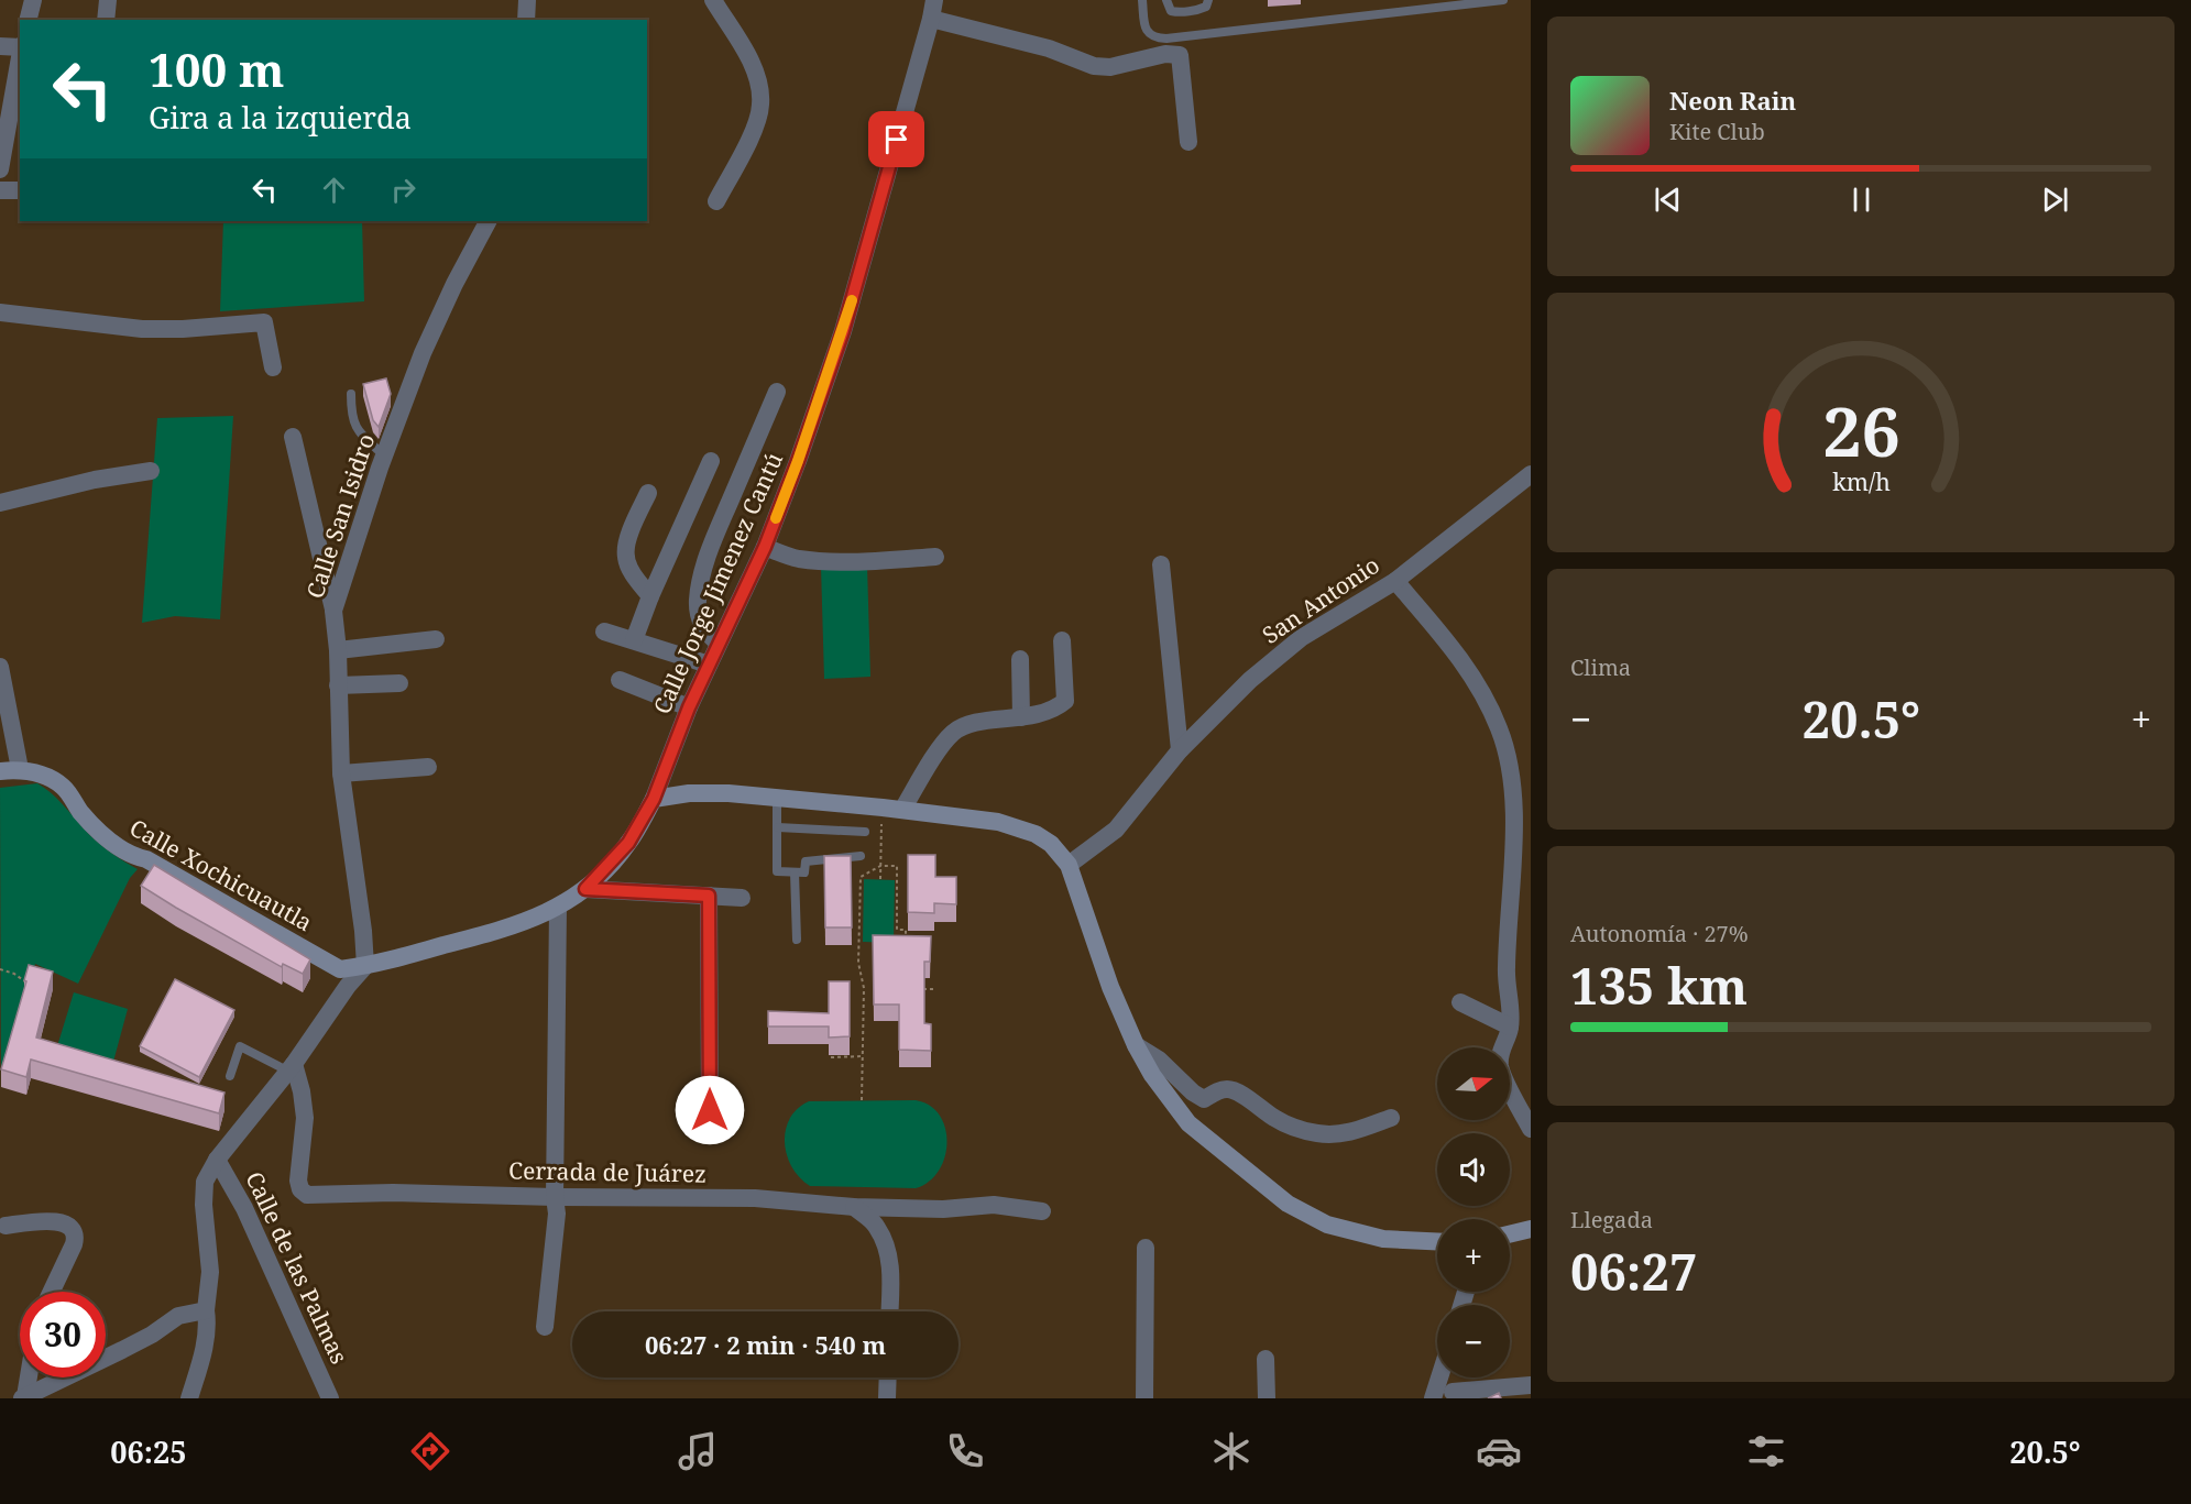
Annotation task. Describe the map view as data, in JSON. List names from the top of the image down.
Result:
{
  "streets": {
    "main road": ["Calle Jorge Jimenez Cantú", "Calle Xochicuautla"],
    "street": [
      "Calle San Isidro",
      "San Antonio",
      "Cerrada de Juárez",
      "Calle de las Palmas"
    ]
  },
  "crossings": [
    ["Calle San Isidro", "Calle Jorge Jimenez Cantú"],
    ["Calle San Isidro", "Calle Xochicuautla"],
    ["Calle Jorge Jimenez Cantú", "Calle Xochicuautla"]
  ],
  "north": "right",
  "page": {
    "turn": ["100 m", "Gira a la izquierda"],
    "song": ["Neon Rain", "Kite Club"],
    "tile": [
      "Clima",
      ["Autonomía · 27%", "135 km"],
      ["Llegada", "06:27"]
    ],
    "heat": ["−", "20.5°", "+"],
    "map_buttons": ["+", "−"],
    "limit": "30",
    "trip": "06:27 · 2 min · 540 m",
    "tabs": ["06:25", "20.5°"],
    "gauge": ["26", "km/h"]
  }
}
